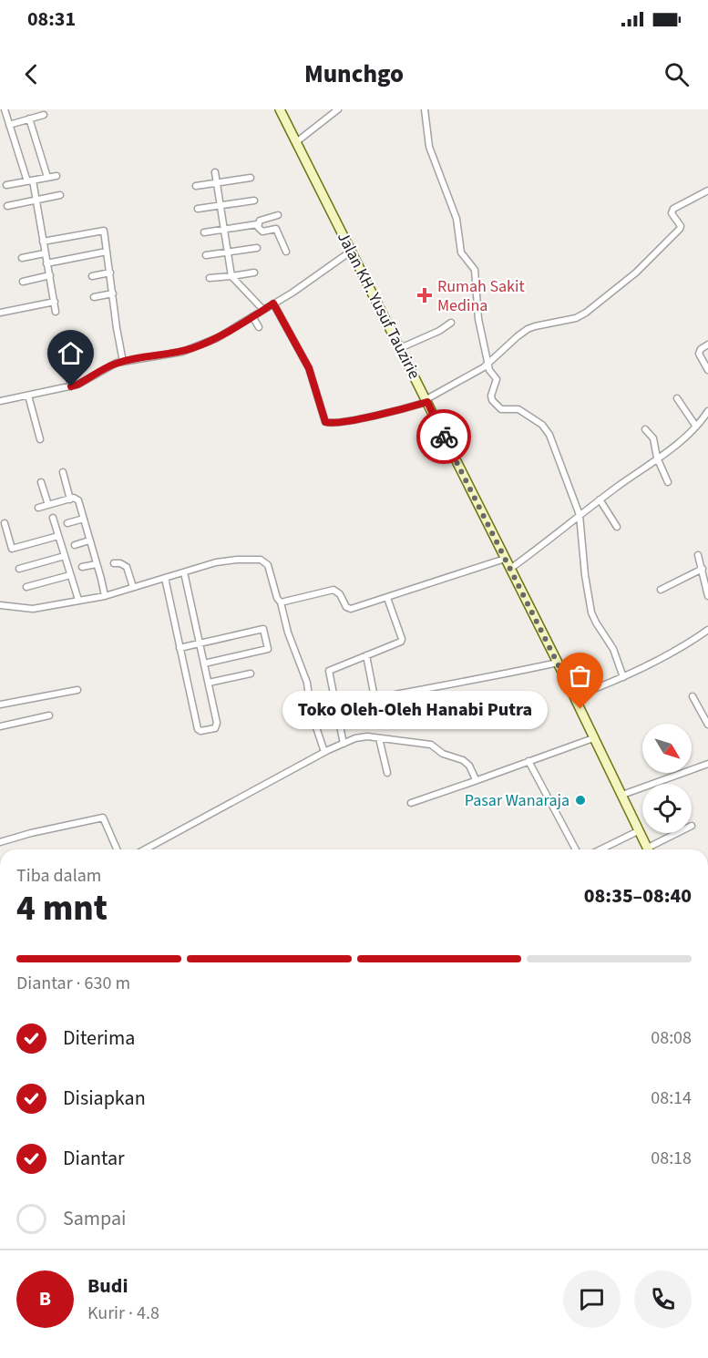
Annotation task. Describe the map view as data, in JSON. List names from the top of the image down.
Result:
{
  "streets": {
    "main road": ["Jalan KH. Yusuf Tauzirie"]
  },
  "places": {
    "health": ["Rumah Sakit Medina"],
    "other": ["Toko Oleh-Oleh Hanabi Putra", "Pasar Wanaraja"]
  },
  "north": "bottom right",
  "page": {
    "status": "08:31",
    "header": "Munchgo",
    "bubble": "Toko Oleh-Oleh Hanabi Putra",
    "heading": ["4 mnt", "Tiba dalam", "08:35–08:40"],
    "panel": ["Budi", "Kurir · 4.8"],
    "bar": "Diantar · 630 m",
    "list": [
      ["Diterima", "08:08"],
      ["Disiapkan", "08:14"],
      ["Diantar", "08:18"],
      "Sampai"
    ],
    "round": "B"
  }
}
